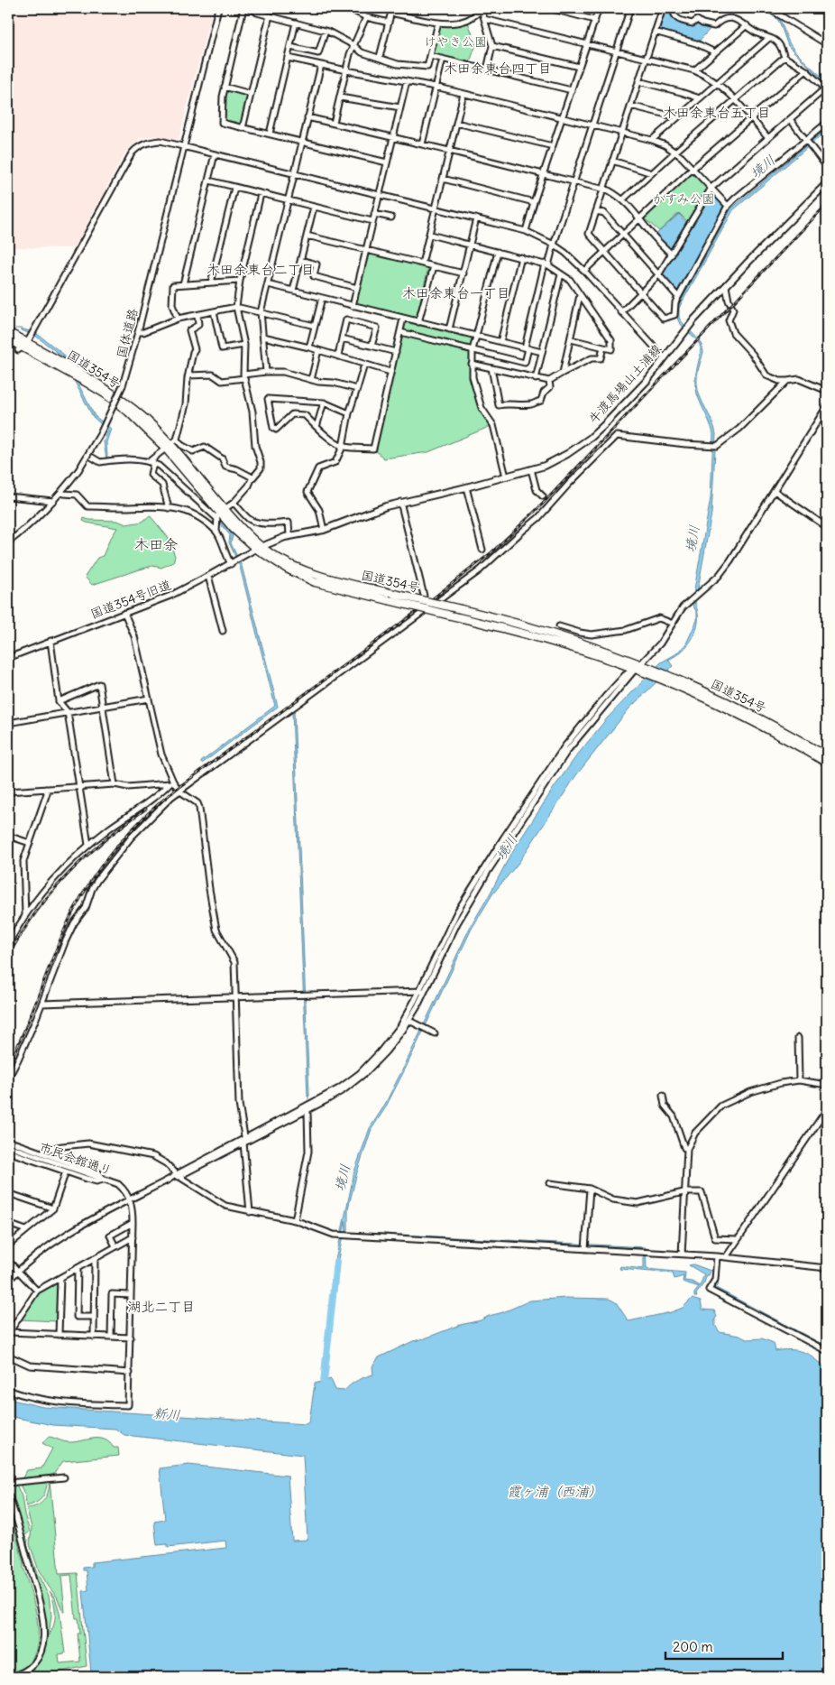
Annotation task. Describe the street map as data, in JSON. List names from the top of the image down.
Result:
{
  "streets": {
    "highway": ["国道354号"],
    "main road": ["牛渡馬場山土浦線"],
    "street": ["国体道路", "国道354号旧道", "市民会館通り"]
  },
  "crossings": [
    ["国道354号", "牛渡馬場山土浦線"],
    ["国道354号", "国道354号旧道"],
    ["牛渡馬場山土浦線", "国道354号旧道"]
  ],
  "districts": [
    "木田余東台四丁目",
    "木田余東台五丁目",
    "木田余東台二丁目",
    "木田余東台一丁目",
    "木田余",
    "湖北二丁目"
  ],
  "water": ["境川", "新川", "霞ヶ浦（西浦）"],
  "parks": ["けやき公園", "かすみ公園"],
  "scale_bar": "200 m"
}
